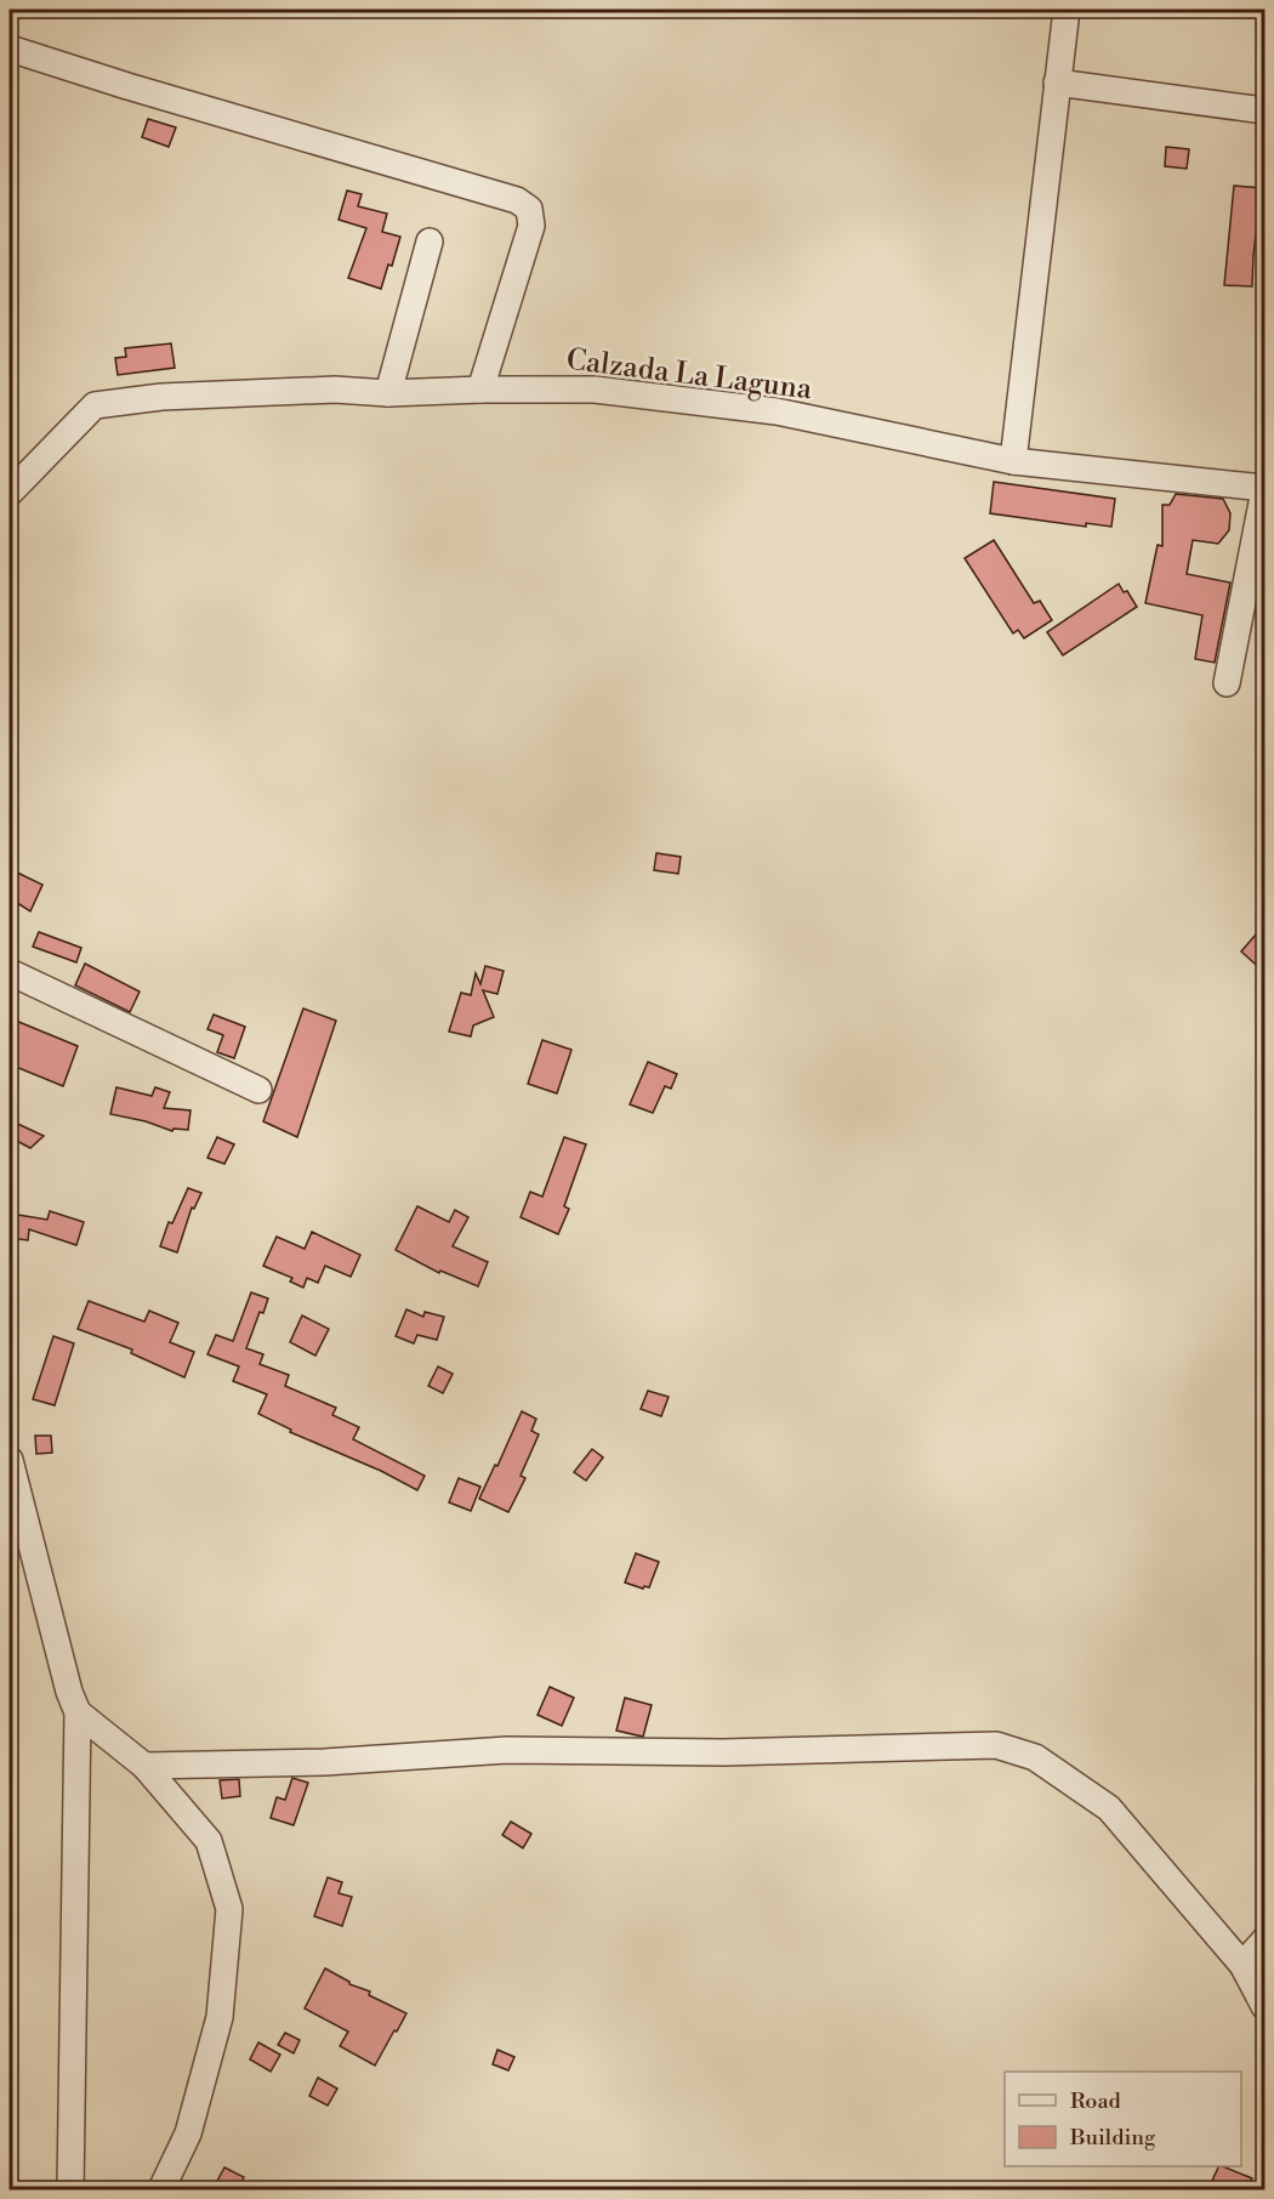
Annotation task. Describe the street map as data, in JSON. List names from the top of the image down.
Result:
{
  "streets": {
    "street": ["Calzada La Laguna"]
  },
  "legend": ["Road", "Building"]
}
